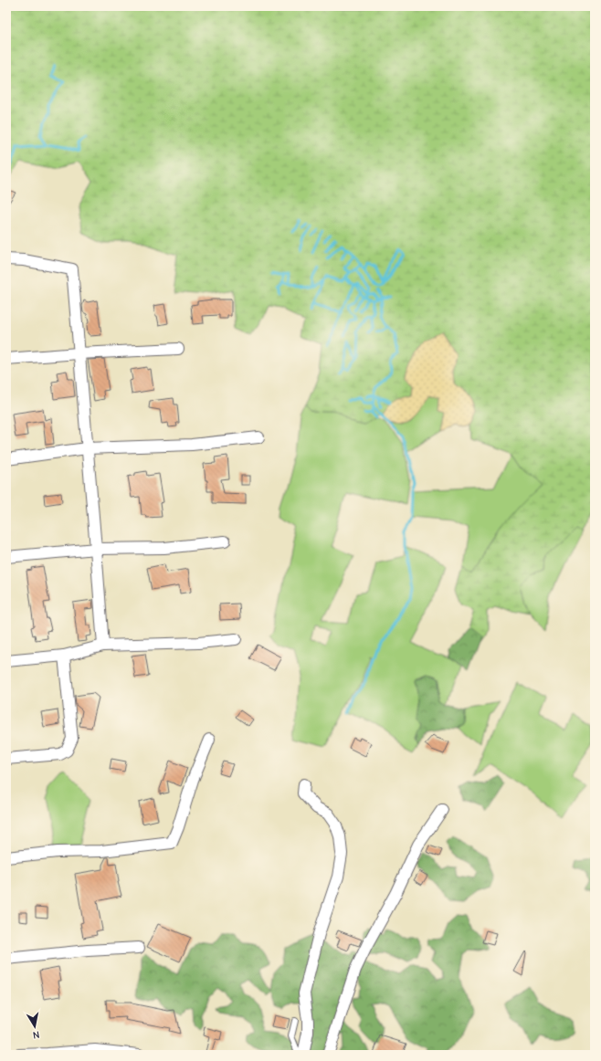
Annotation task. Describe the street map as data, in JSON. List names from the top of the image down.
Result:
{
  "north": "bottom"
}
